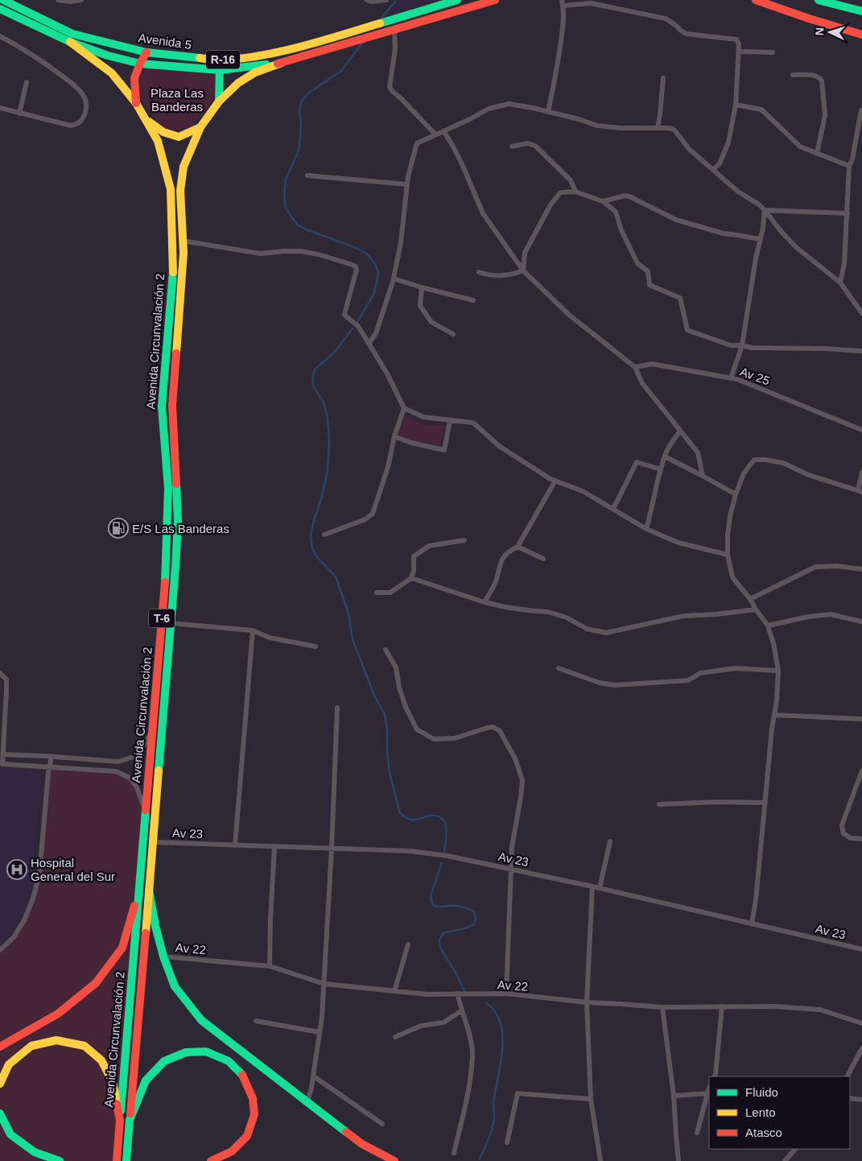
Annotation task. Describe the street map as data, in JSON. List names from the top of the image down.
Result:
{
  "streets": {
    "main road": [
      "Avenida 5",
      "R-16",
      "Avenida Circunvalación 2",
      "T-6"
    ],
    "street": ["Av 25", "Av 23", "Av 22"]
  },
  "crossings": [
    ["Avenida 5", "R-16"],
    ["Avenida 5", "Avenida Circunvalación 2"],
    ["Avenida 5", "T-6"],
    ["R-16", "Avenida Circunvalación 2"],
    ["Avenida Circunvalación 2", "T-6"],
    ["Avenida Circunvalación 2", "Av 23"]
  ],
  "parks": ["Plaza Las Banderas"],
  "places": {
    "fuel station": ["E/S Las Banderas"],
    "hospital": ["Hospital General del Sur"]
  },
  "legend": ["Fluido", "Lento", "Atasco"],
  "north": "left"
}
